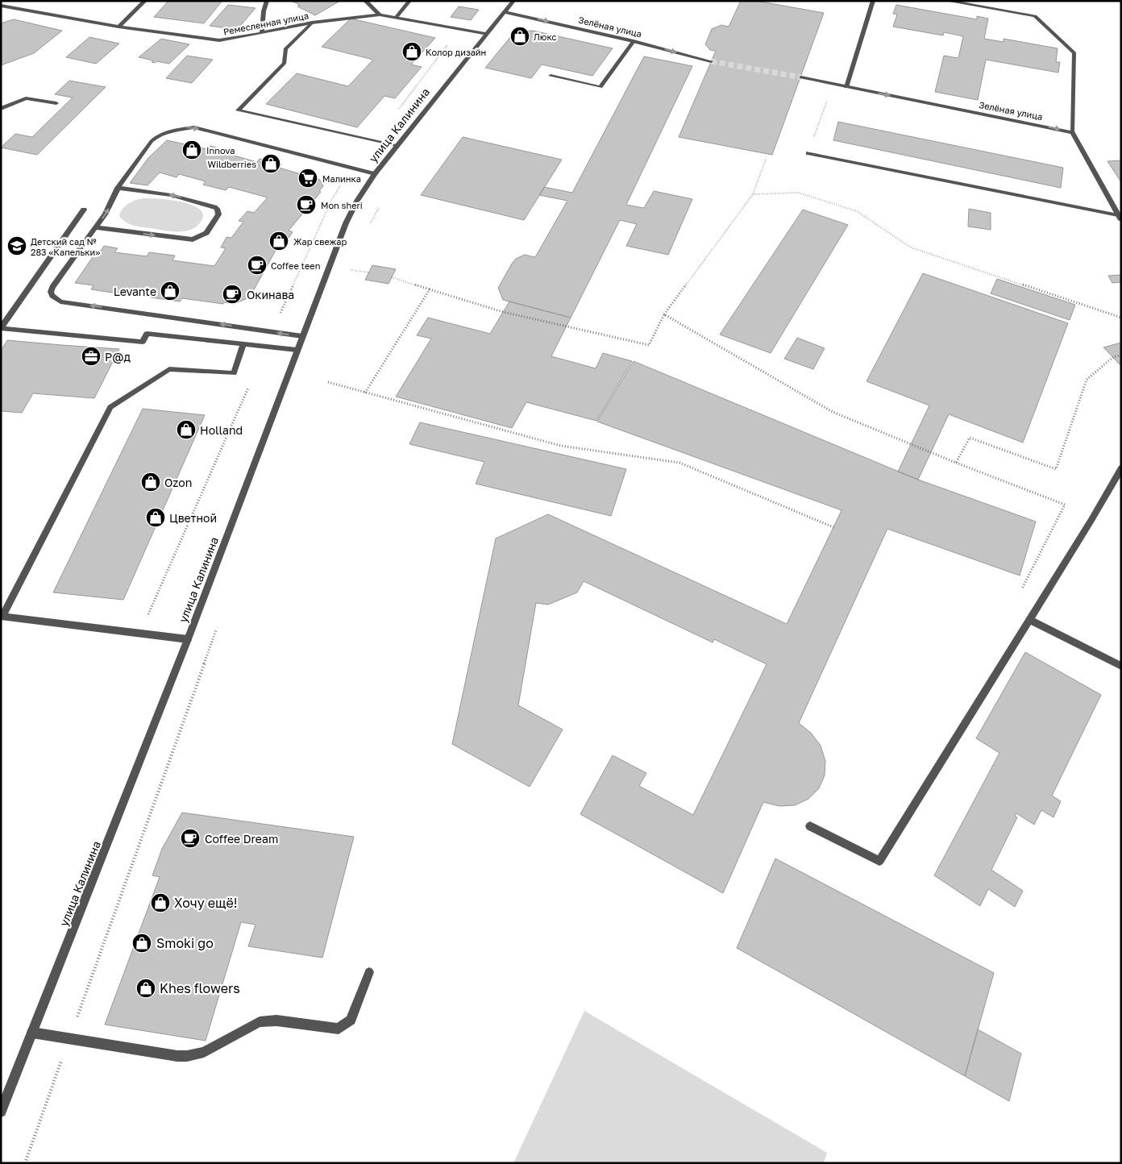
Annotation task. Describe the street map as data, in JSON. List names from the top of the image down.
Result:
{
  "streets": {
    "street": ["Ремесленная улица", "Зелёная улица", "улица Калинина"]
  },
  "crossings": [
    ["Ремесленная улица", "улица Калинина"],
    ["Зелёная улица", "улица Калинина"]
  ],
  "one_way": ["Зелёная улица"],
  "places": {
    "shop": [
      "Люкс",
      "Колор дизайн",
      "Innova",
      "Wildberries",
      "Жар свежар",
      "Levante",
      "Holland",
      "Ozon",
      "Цветной",
      "Хочу ещё!",
      "Smoki go",
      "Khes flowers"
    ],
    "supermarket": ["Малинка"],
    "cafe": [
      "Mon sheri",
      "Coffee teen",
      "Окинава",
      "Coffee Dream"
    ],
    "school or university": ["Детский сад № 283 «Капельки»"],
    "office": ["Р@д"]
  }
}
